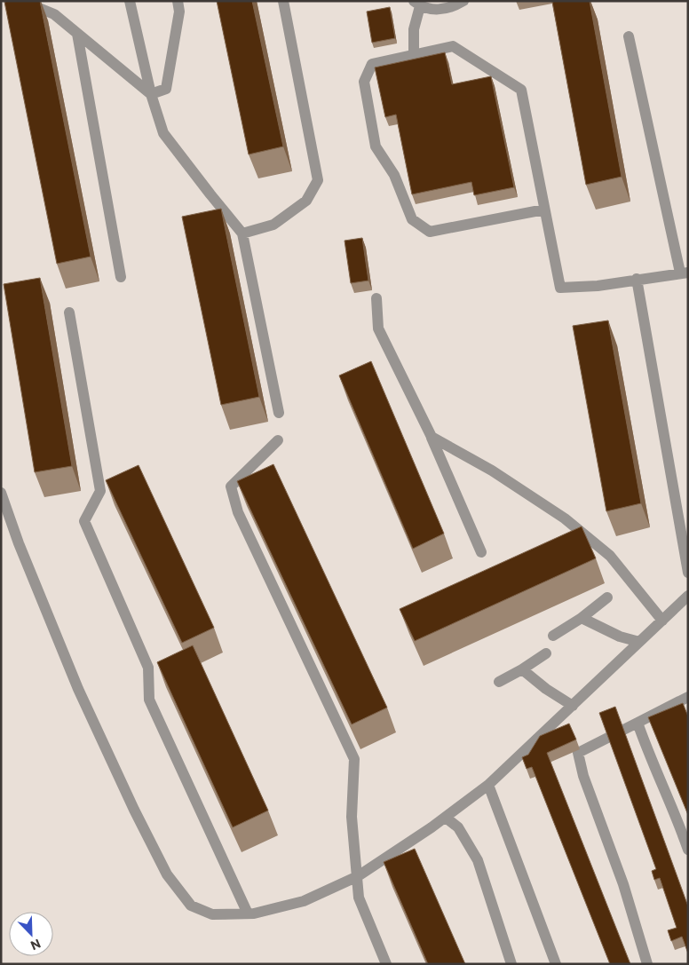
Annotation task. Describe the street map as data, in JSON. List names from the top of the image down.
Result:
{
  "north": "bottom right"
}
